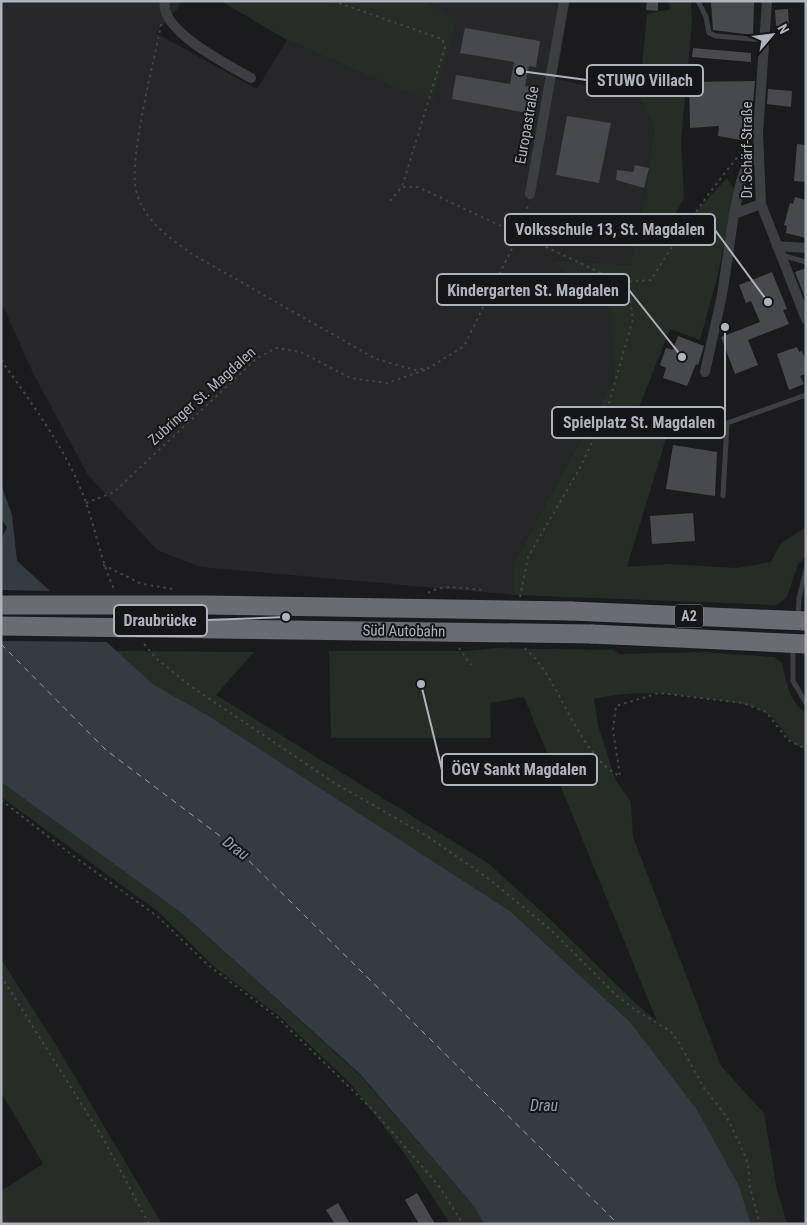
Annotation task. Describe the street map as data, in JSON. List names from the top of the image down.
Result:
{
  "streets": {
    "highway": ["A2", "Süd Autobahn"],
    "street": ["Europastraße", "Dr.Schärf-Straße"],
    "path": ["Zubringer St. Magdalen"]
  },
  "crossings": [
    ["Europastraße", "Zubringer St. Magdalen"]
  ],
  "water": ["Drau"],
  "places": [
    "STUWO Villach",
    "Volksschule 13, St. Magdalen",
    "Spielplatz St. Magdalen",
    "Kindergarten St. Magdalen",
    "Draubrücke",
    "ÖGV Sankt Magdalen"
  ],
  "north": "top right"
}
